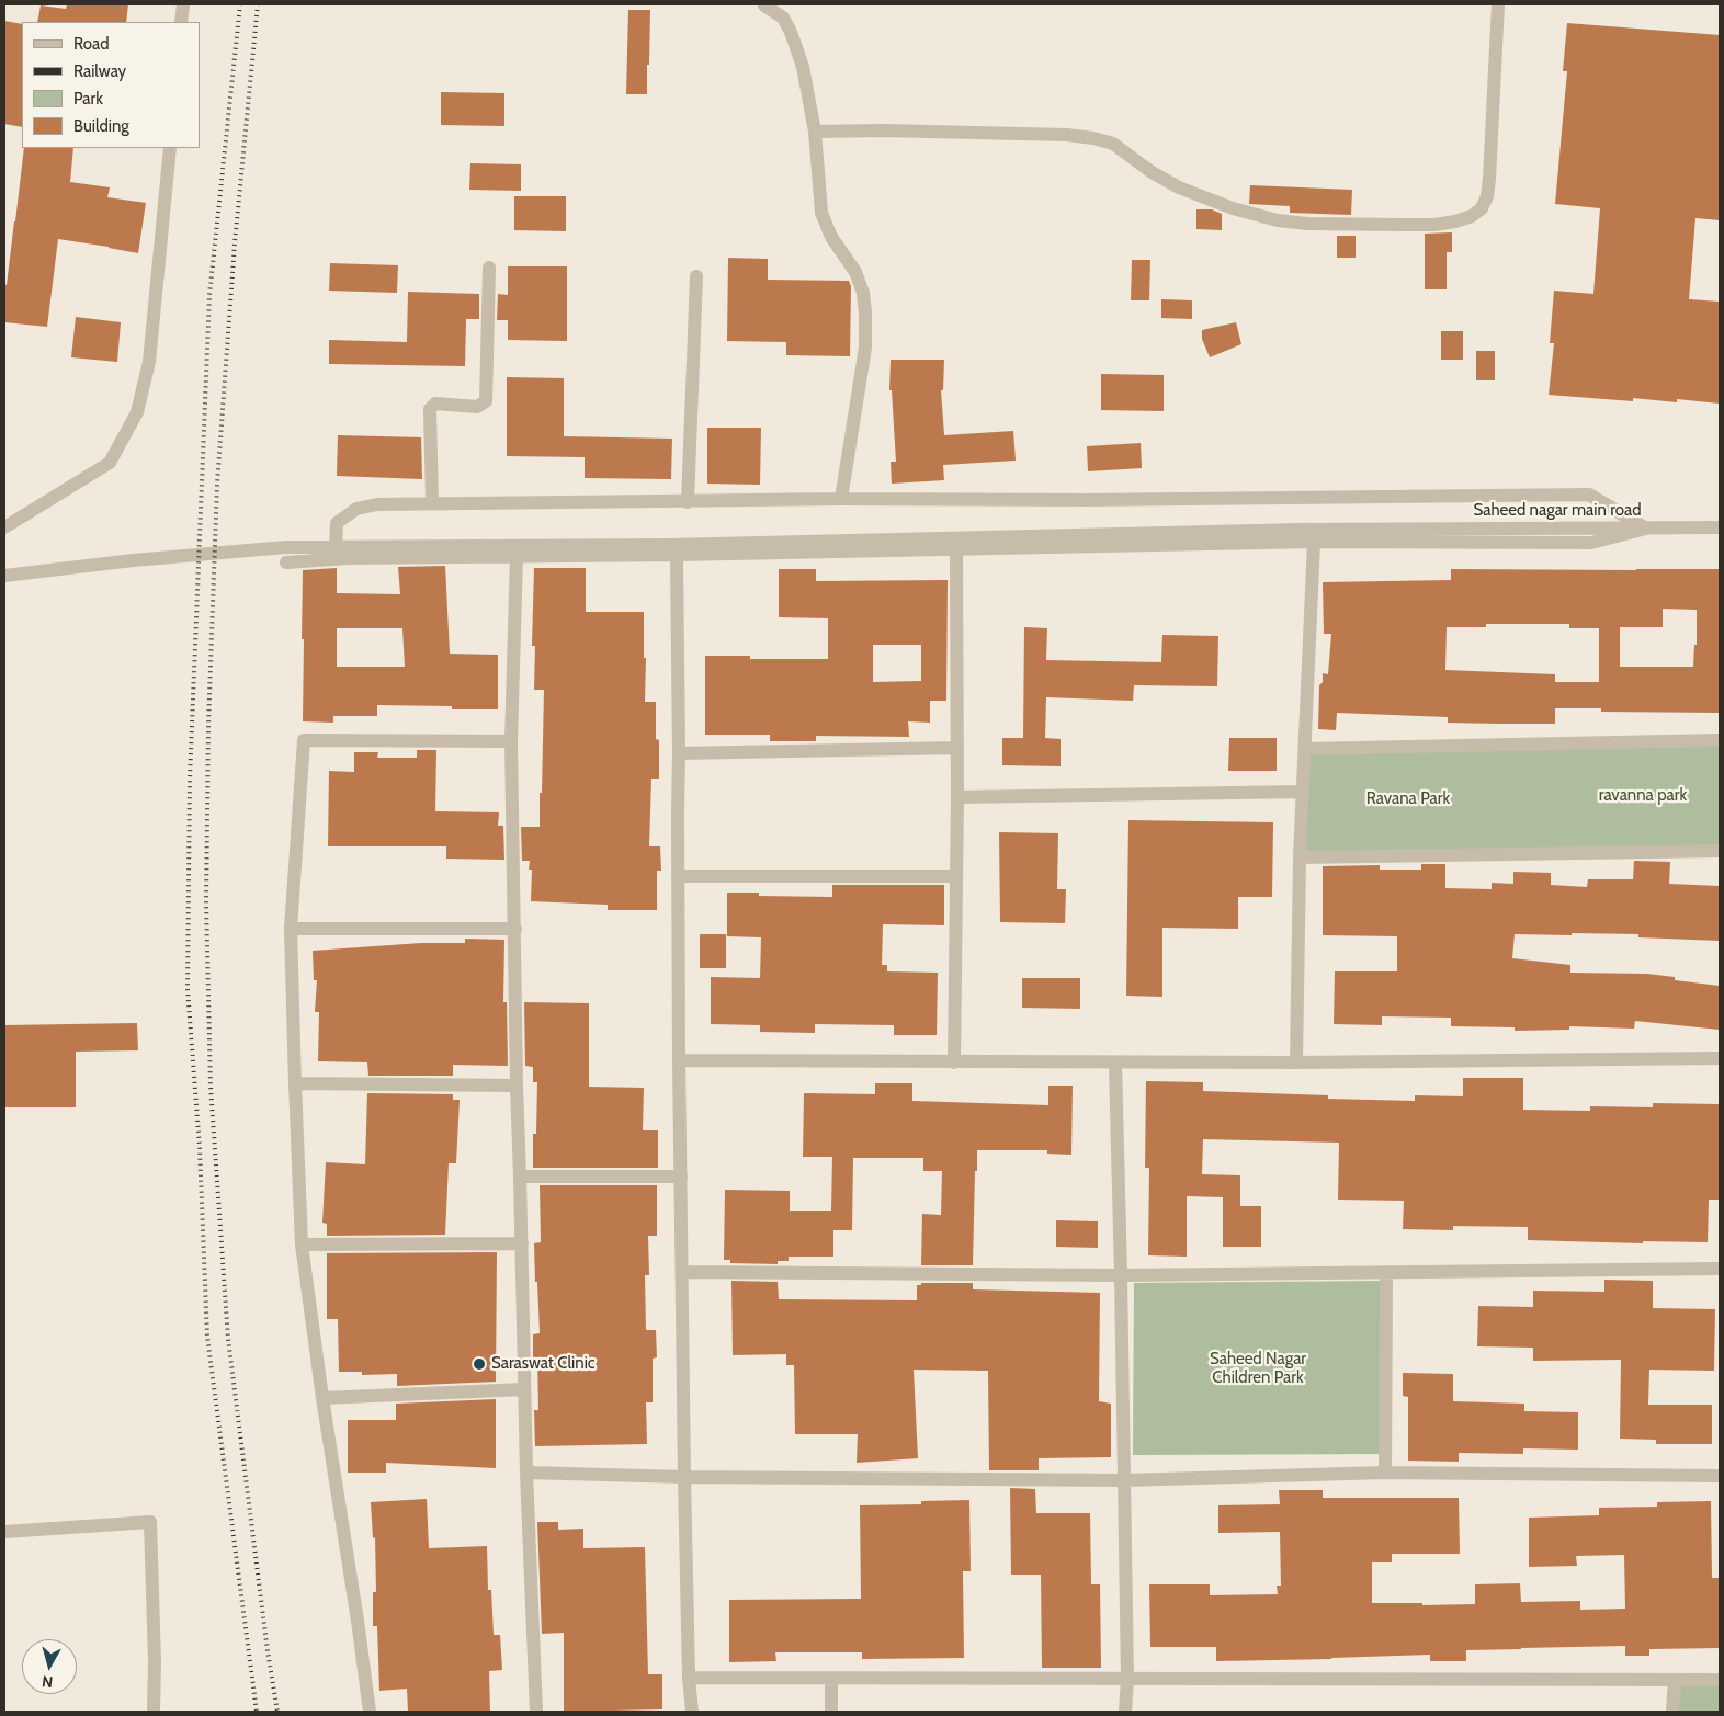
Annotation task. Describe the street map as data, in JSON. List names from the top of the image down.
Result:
{
  "streets": {
    "street": ["Saheed nagar main road"]
  },
  "parks": ["ravanna park", "Ravana Park", "Saheed Nagar Children Park"],
  "places": ["Saraswat Clinic"],
  "legend": [
    "Road",
    "Railway",
    "Park",
    "Building"
  ],
  "north": "bottom"
}
